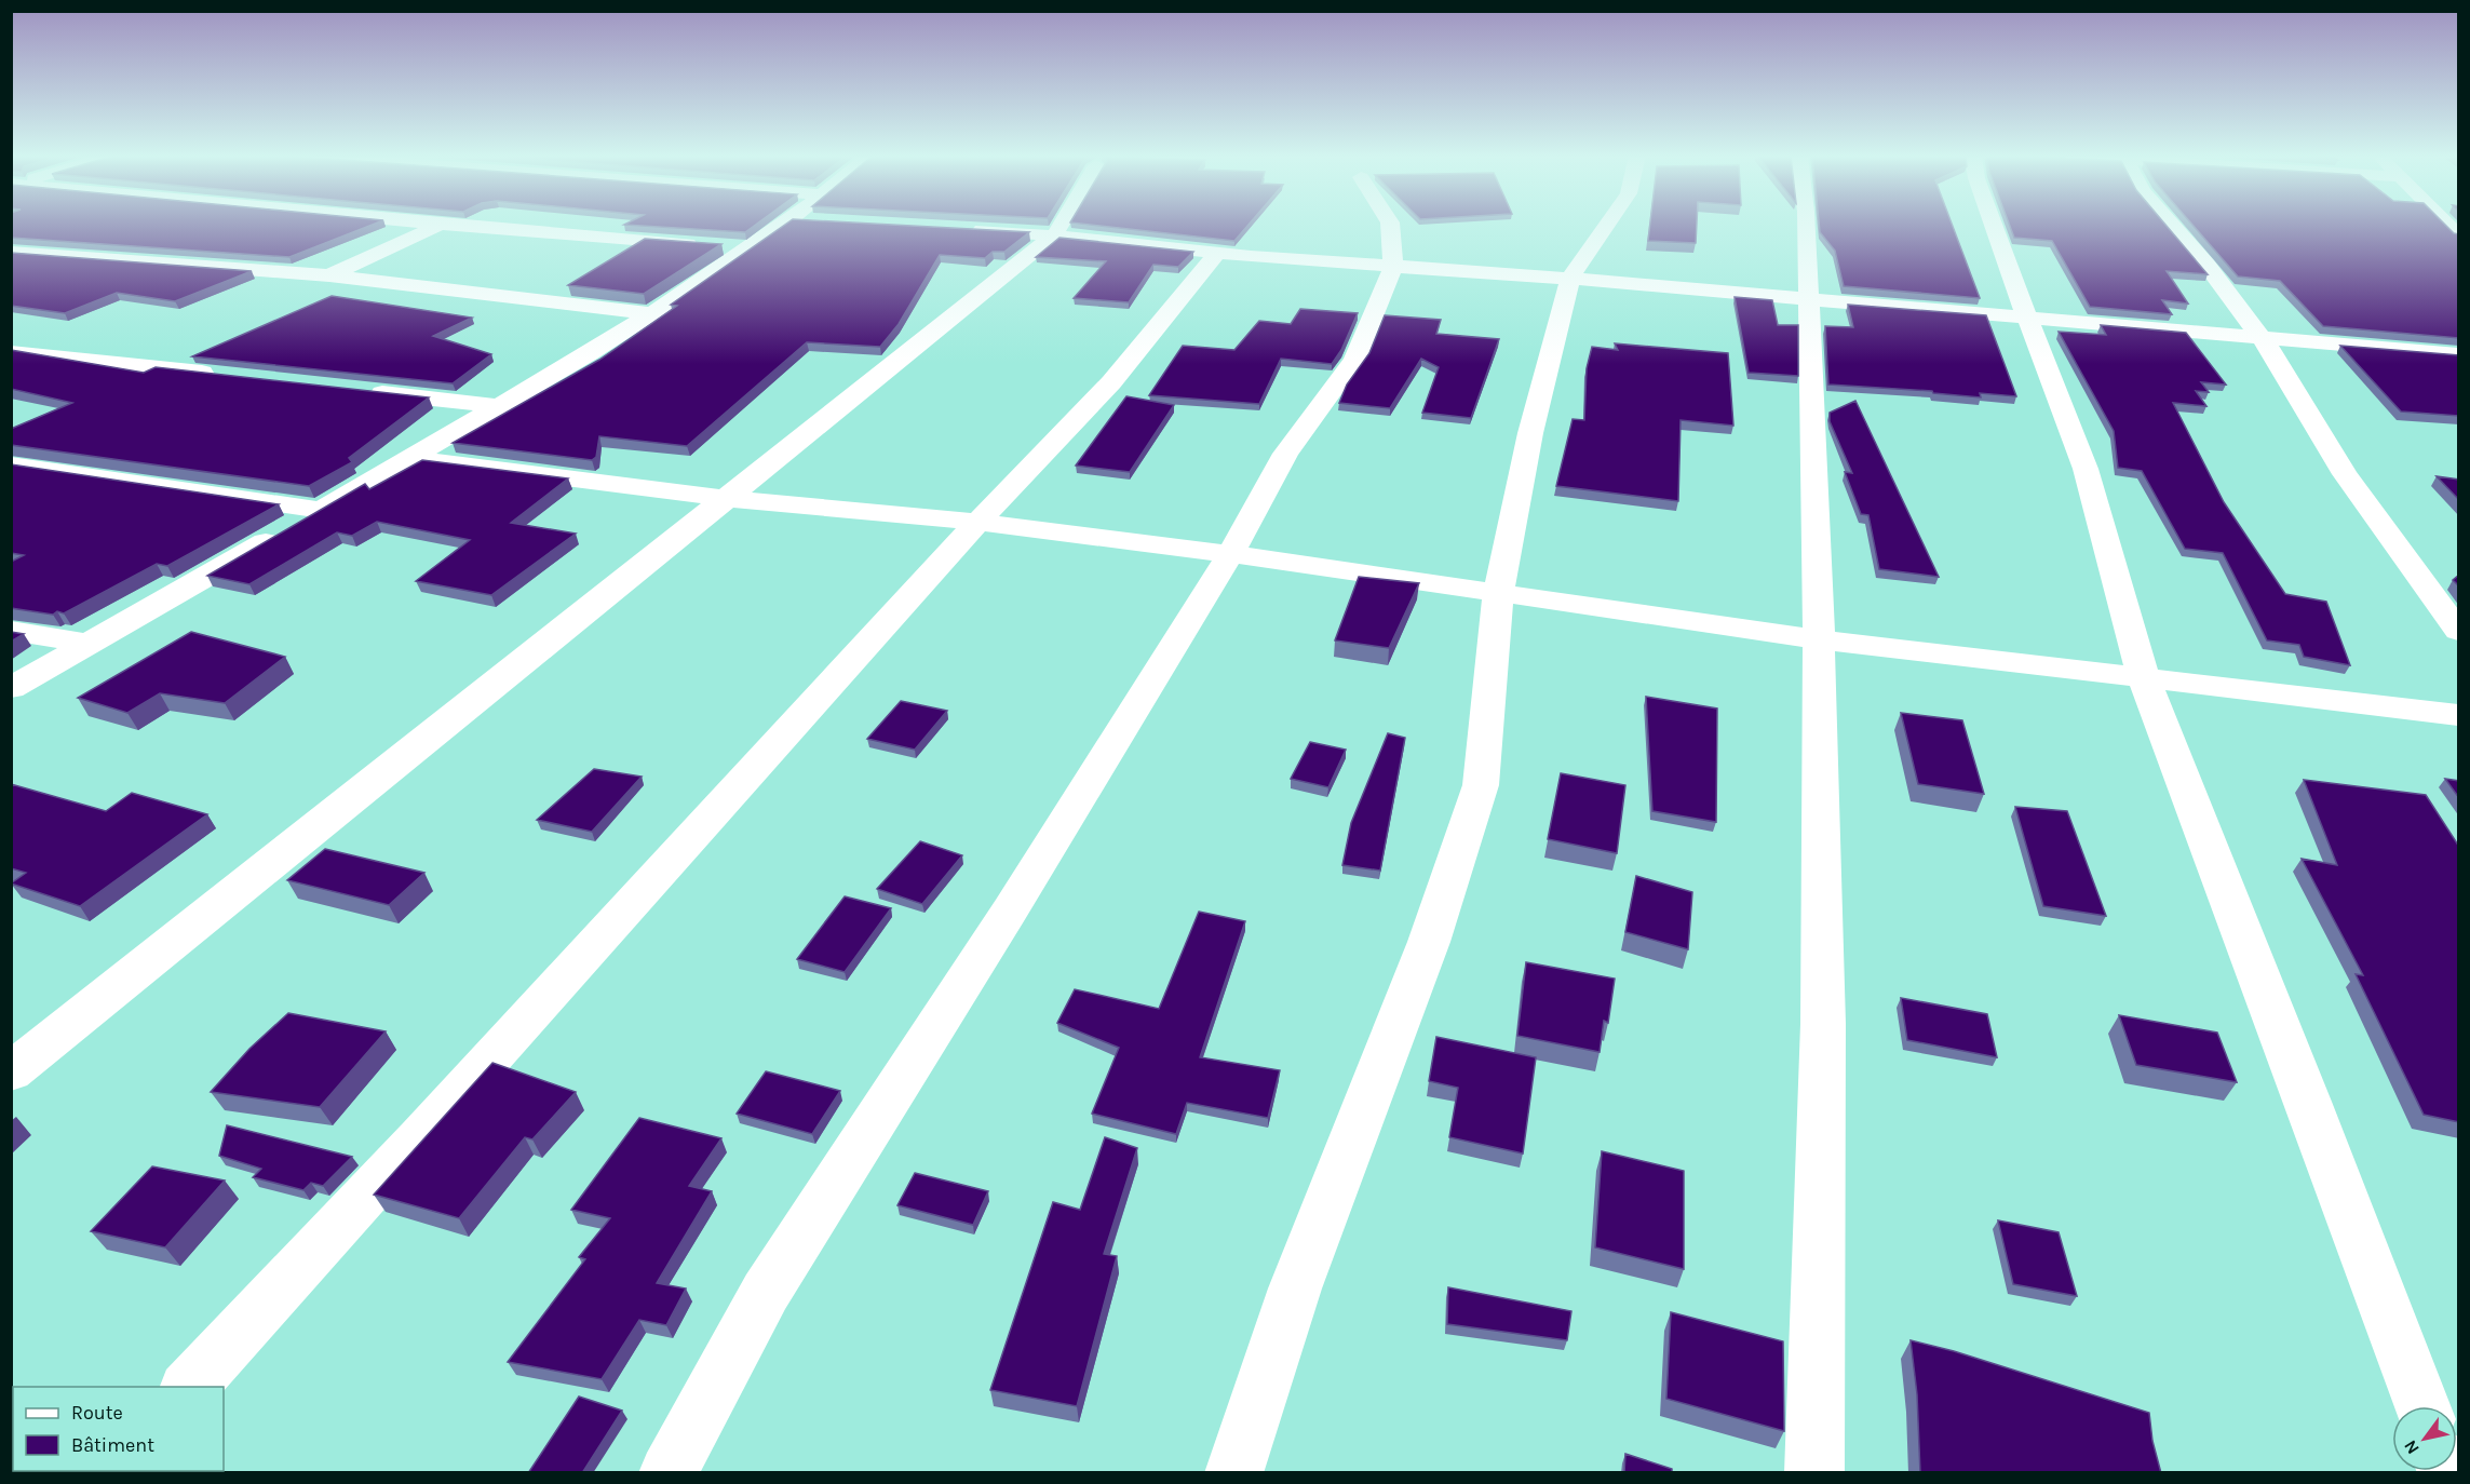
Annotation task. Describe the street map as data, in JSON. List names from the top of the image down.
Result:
{
  "legend": ["Route", "Bâtiment"],
  "north": "bottom left"
}
